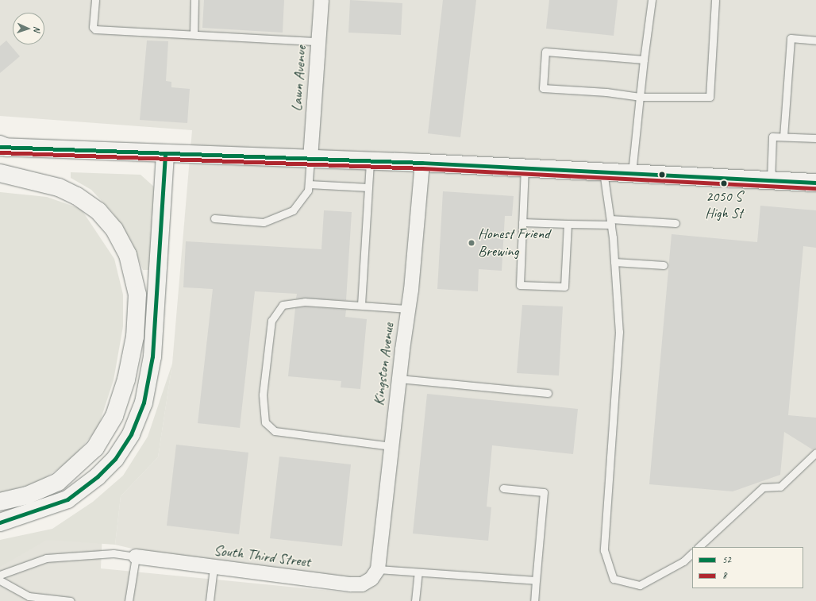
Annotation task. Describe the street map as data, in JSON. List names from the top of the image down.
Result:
{
  "streets": {
    "street": ["Lawn Avenue", "Kingston Avenue", "South Third Street"]
  },
  "crossings": [
    ["Kingston Avenue", "South Third Street"]
  ],
  "places": ["2050 S High St", "Honest Friend Brewing"],
  "lines": ["transit line 52", "transit line 8"],
  "legend": ["52", "8"],
  "north": "right"
}
